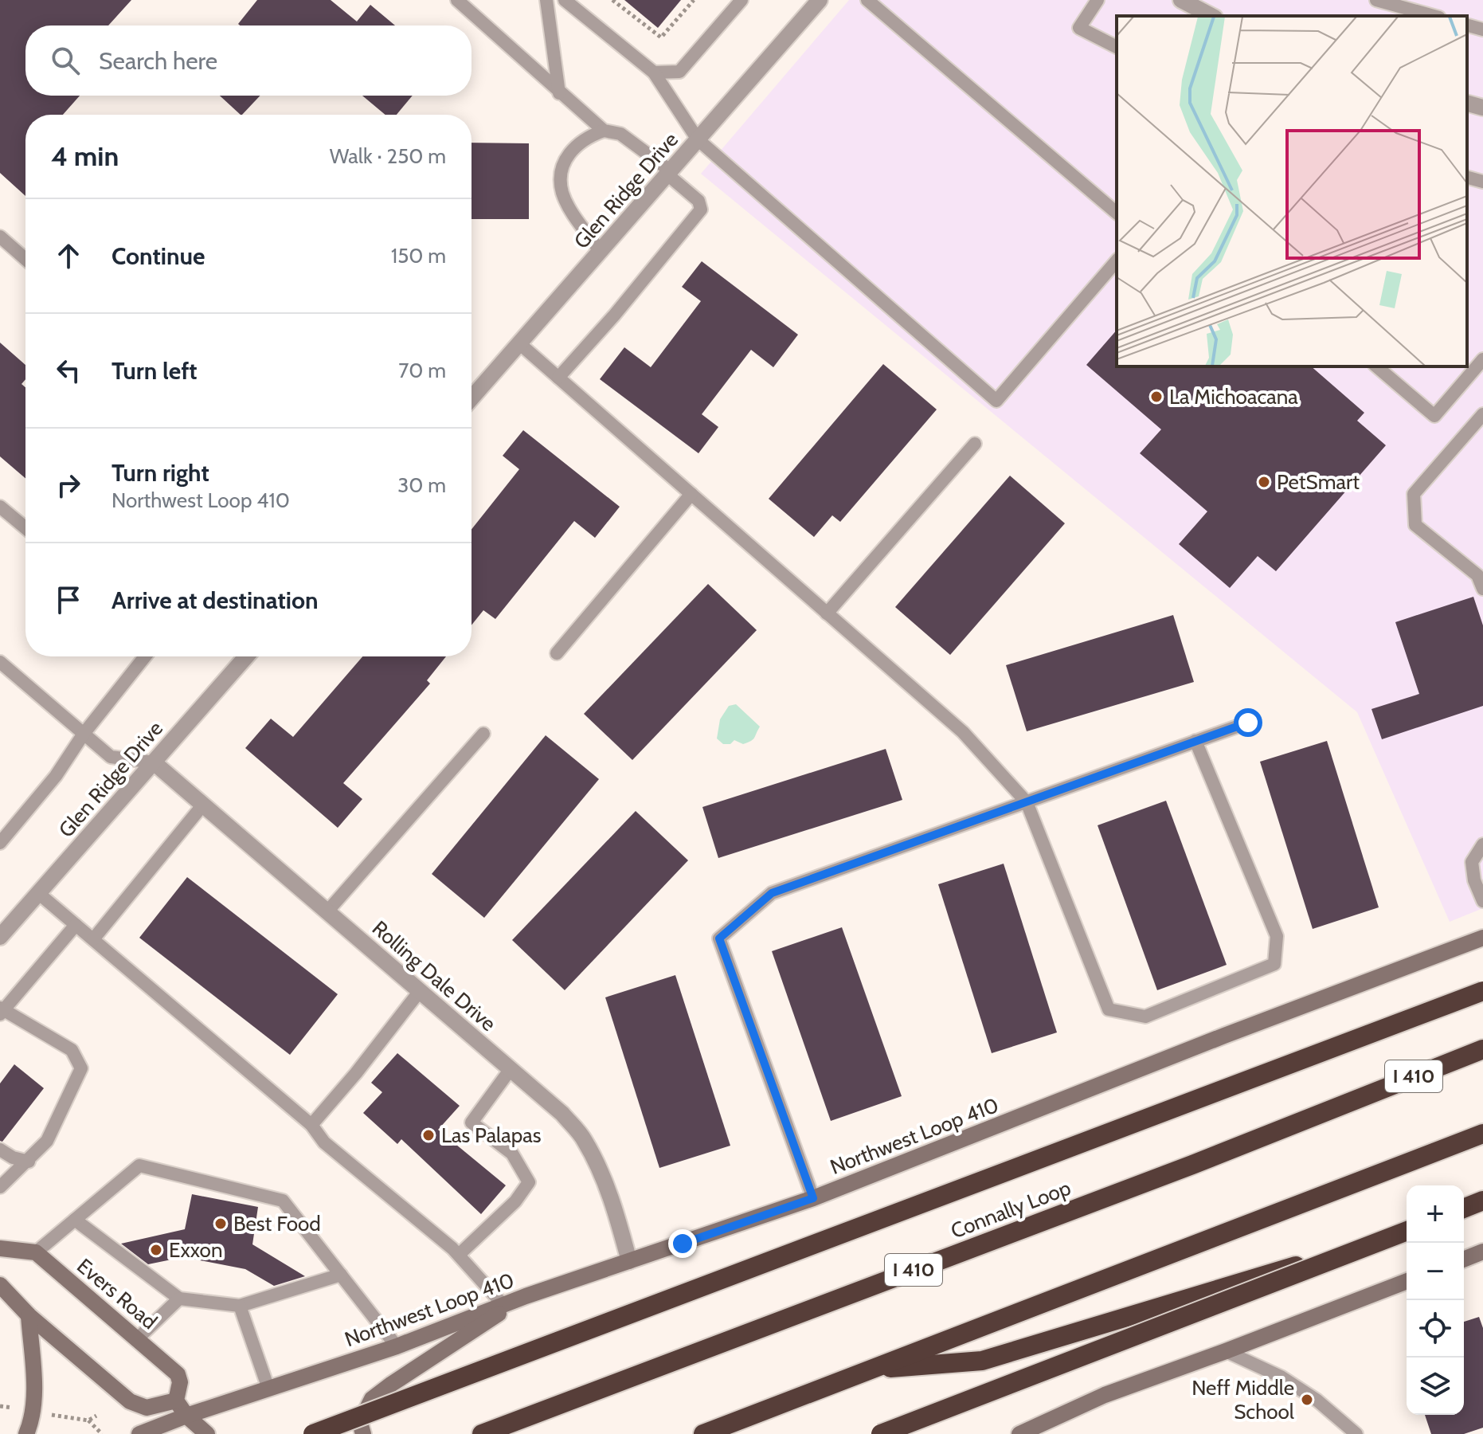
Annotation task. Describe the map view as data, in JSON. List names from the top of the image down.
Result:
{
  "streets": {
    "highway": ["I 410", "Connally Loop"],
    "main road": ["Northwest Loop 410", "Evers Road"],
    "street": ["Glen Ridge Drive", "Rolling Dale Drive"]
  },
  "crossings": [
    ["Glen Ridge Drive", "Rolling Dale Drive"],
    ["Rolling Dale Drive", "Northwest Loop 410"]
  ],
  "places": [
    "La Michoacana",
    "PetSmart",
    "Las Palapas",
    "Best Food",
    "Exxon",
    "Neff Middle School"
  ],
  "page": {
    "search": "Search here",
    "heading": ["4 min", "Walk · 250 m"],
    "list": [
      ["Continue", "150 m"],
      ["Turn left", "70 m"],
      ["Turn right", "Northwest Loop 410", "30 m"],
      "Arrive at destination"
    ],
    "map_buttons": ["+", "−"]
  }
}
